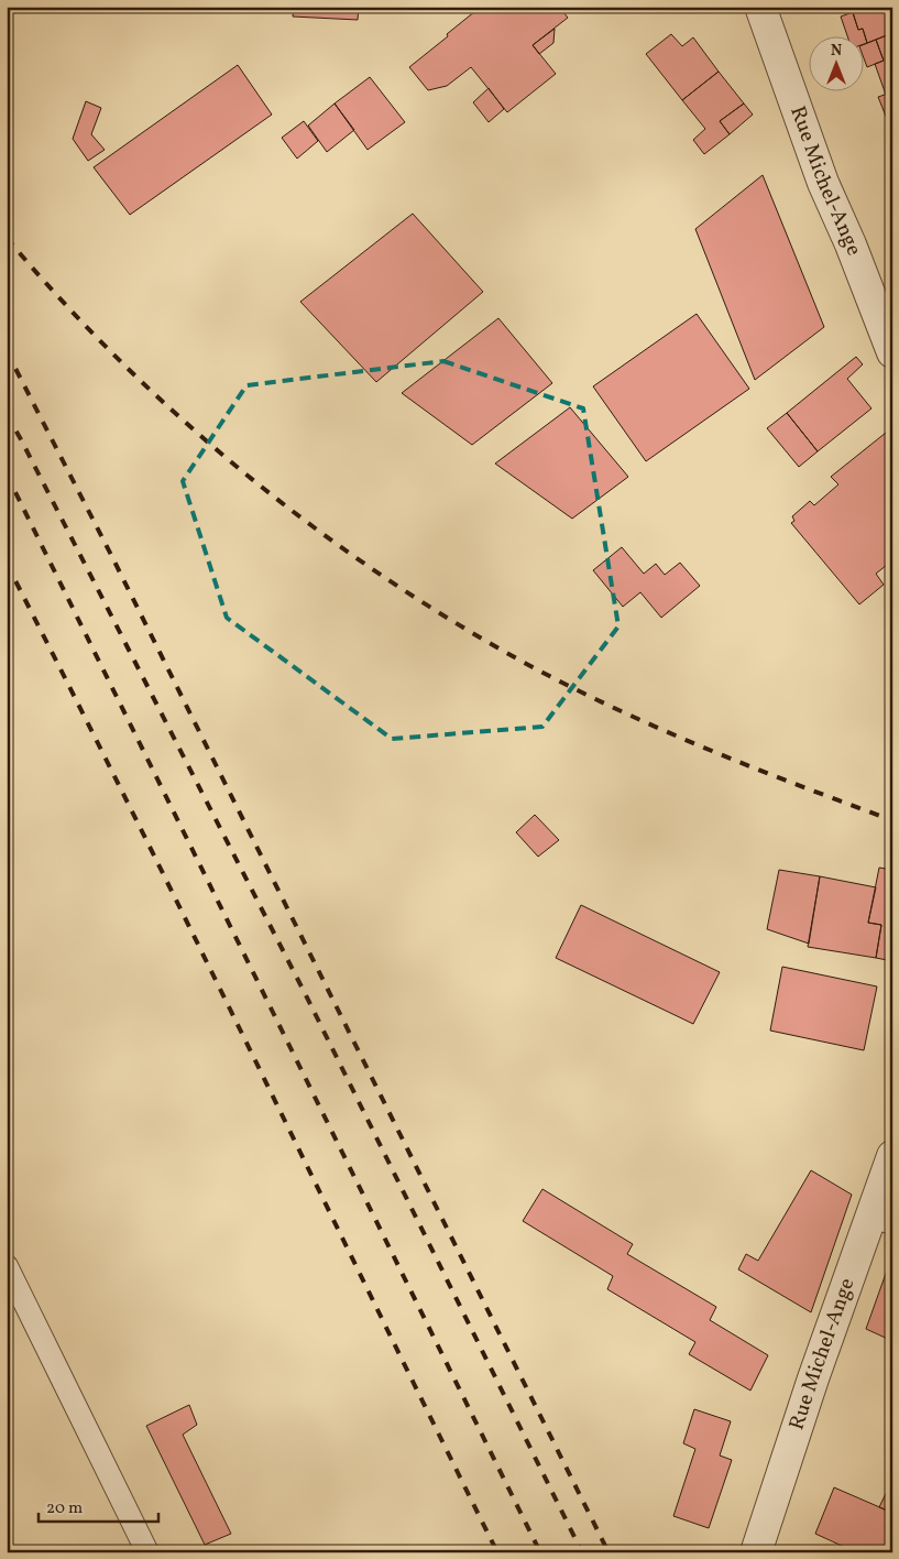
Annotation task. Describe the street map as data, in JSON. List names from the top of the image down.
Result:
{
  "streets": {
    "street": ["Rue Michel-Ange"]
  },
  "scale_bar": "20 m",
  "north": "top"
}
